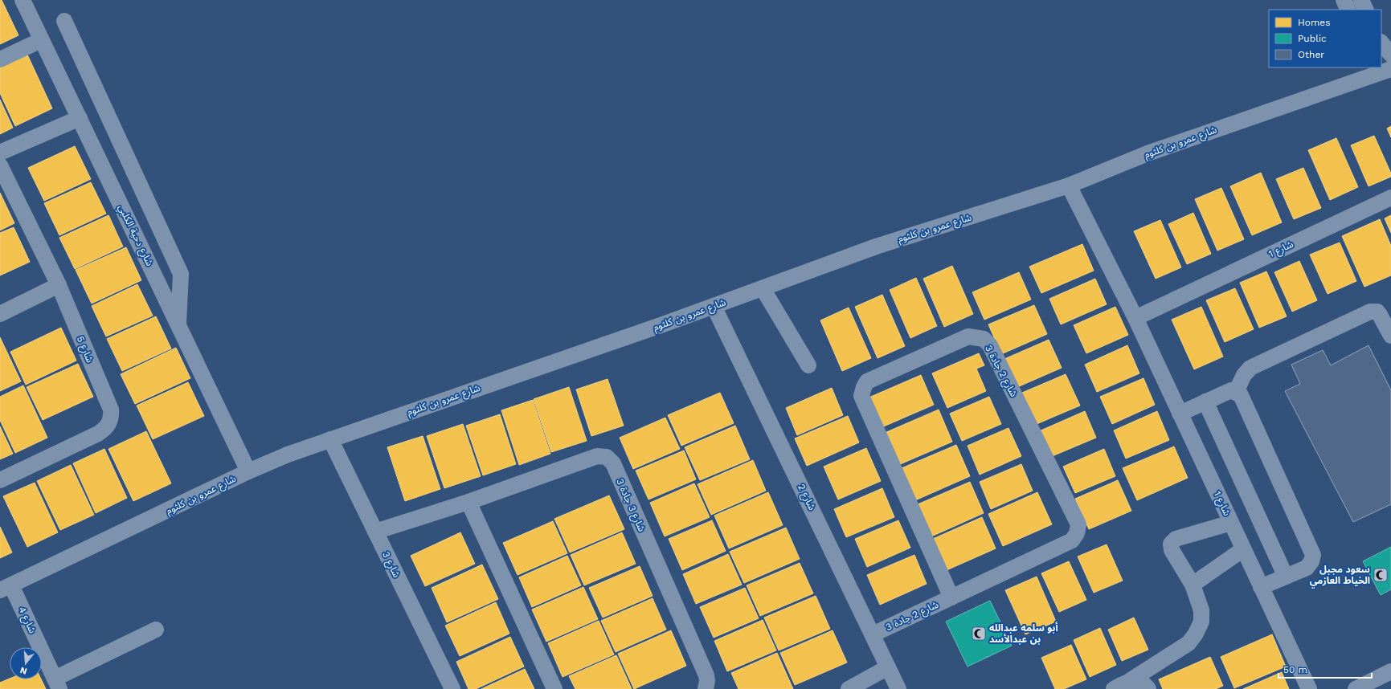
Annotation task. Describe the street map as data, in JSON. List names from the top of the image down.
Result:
{
  "streets": {
    "street": [
      "شارع عمرو بن كلثوم",
      "شارع دحية الكلبي",
      "شارع 1",
      "شارع 5",
      "شارع 2 جادة 3",
      "شارع 2",
      "شارع 3 جادة 3",
      "شارع 3",
      "شارع 4"
    ]
  },
  "crossings": [
    ["شارع عمرو بن كلثوم", "شارع دحية الكلبي"],
    ["شارع عمرو بن كلثوم", "شارع 1"],
    ["شارع عمرو بن كلثوم", "شارع 2"],
    ["شارع عمرو بن كلثوم", "شارع 3"],
    ["شارع عمرو بن كلثوم", "شارع 4"],
    ["شارع 2 جادة 3", "شارع 2"],
    ["شارع 3 جادة 3", "شارع 3"]
  ],
  "places": {
    "mosque": ["سعود مجبل الخياط العازمي", "أبو سلمه عبدالله بن عبدالأسد"]
  },
  "legend": ["Homes", "Public", "Other"],
  "scale_bar": "50 m",
  "north": "bottom"
}
